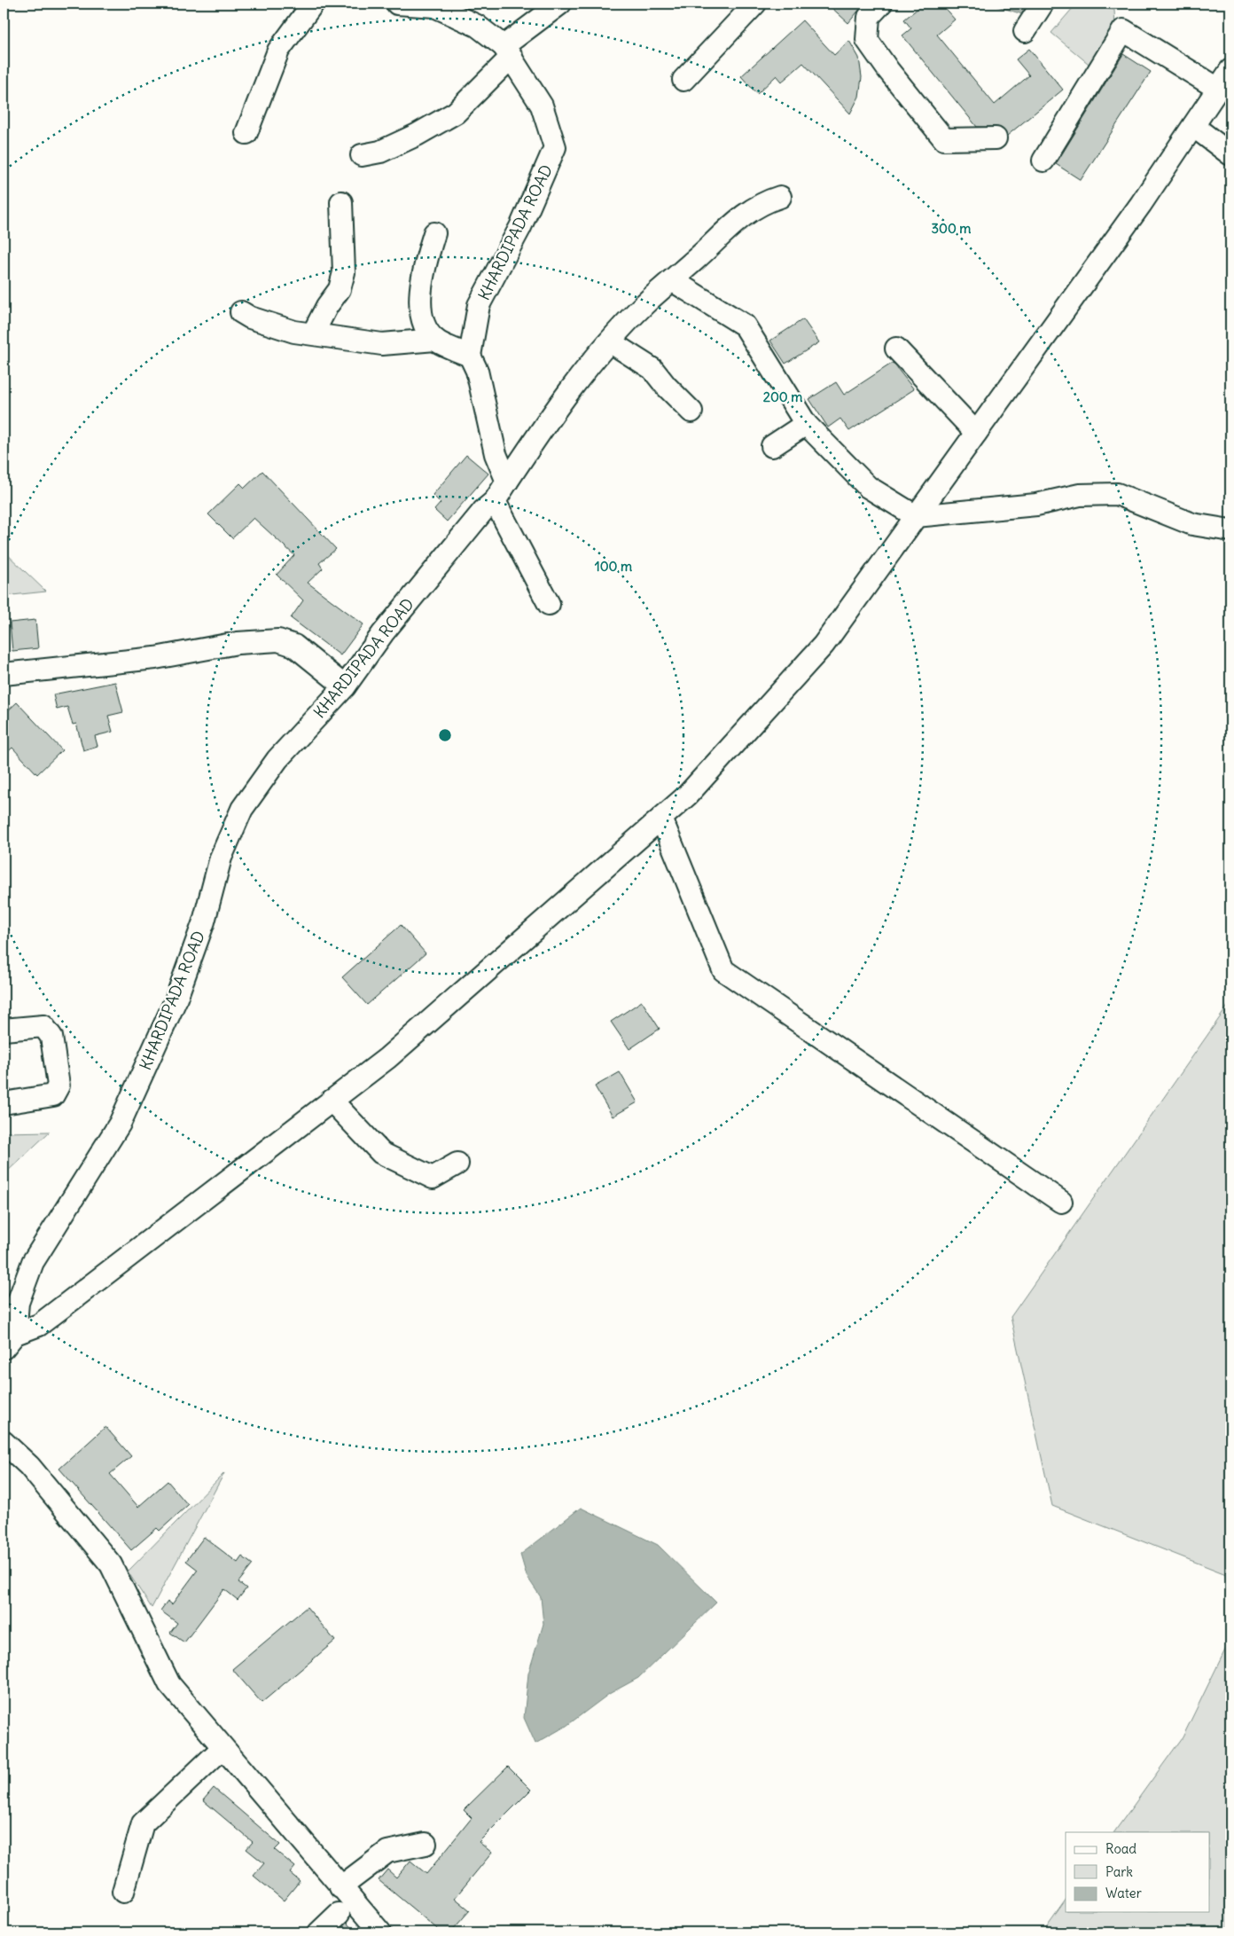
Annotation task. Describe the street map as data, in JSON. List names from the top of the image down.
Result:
{
  "streets": {
    "street": ["KHARDIPADA ROAD"]
  },
  "legend": ["Road", "Park", "Water"],
  "rings": ["300 m", "200 m", "100 m"]
}
